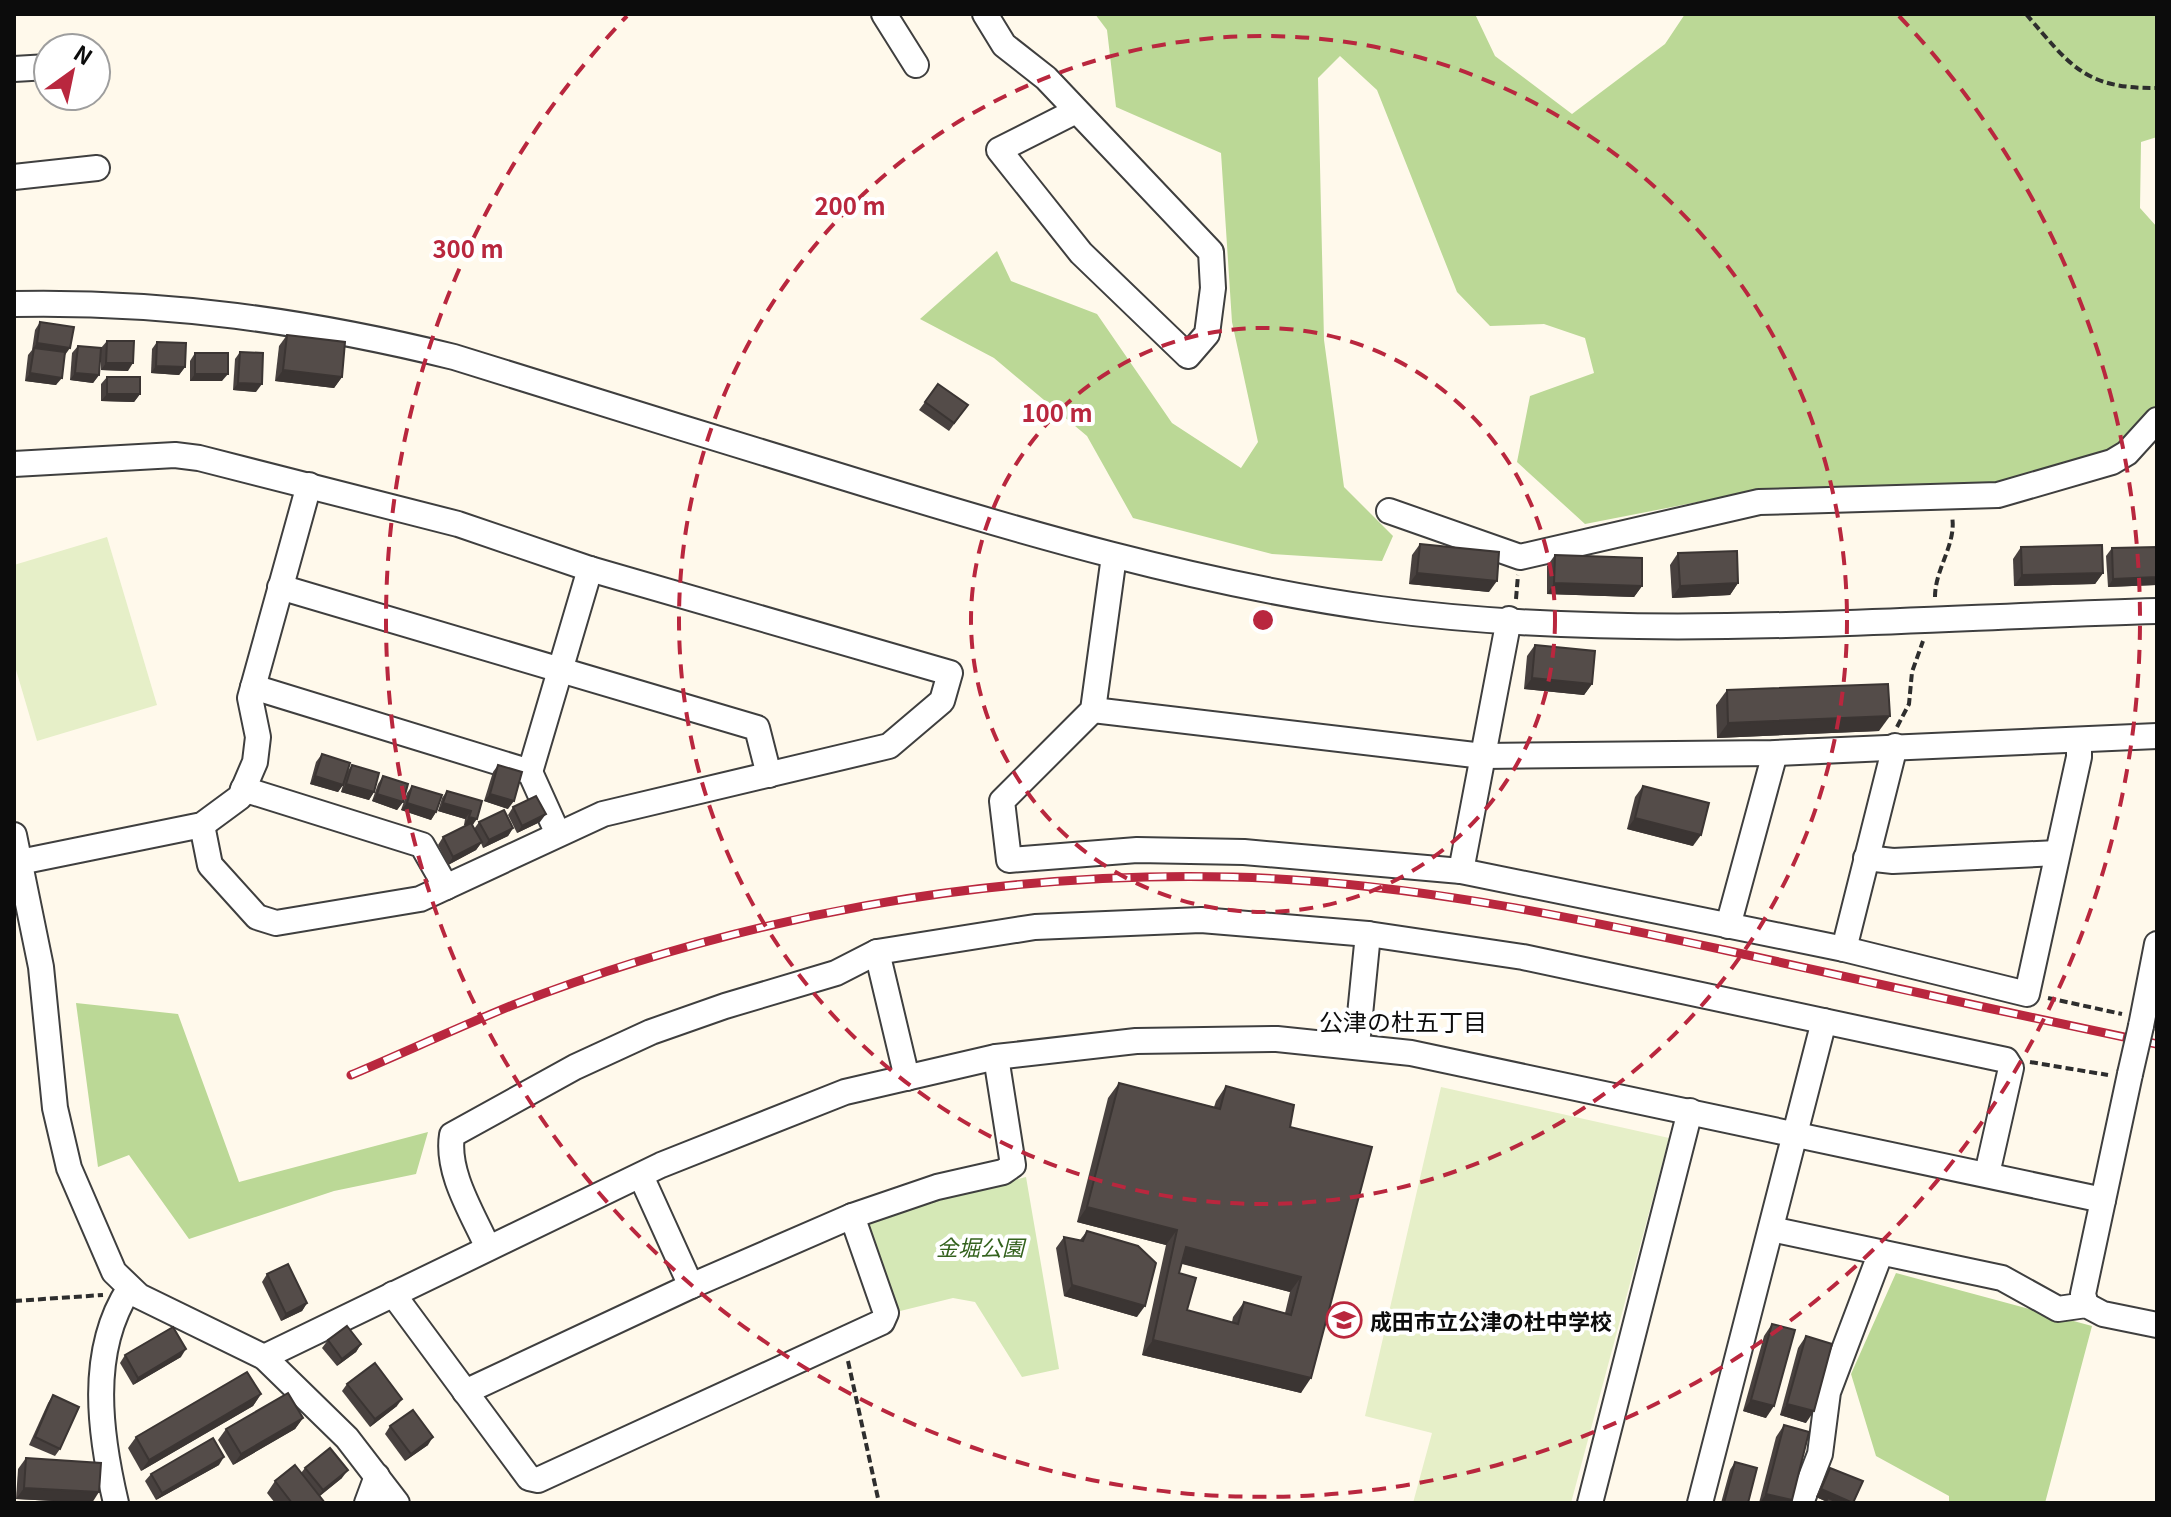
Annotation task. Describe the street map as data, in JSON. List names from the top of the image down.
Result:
{
  "districts": ["公津の杜五丁目"],
  "parks": ["金堀公園"],
  "places": {
    "school or university": ["成田市立公津の杜中学校"]
  },
  "north": "top right",
  "rings": ["200 m", "300 m", "100 m"]
}
